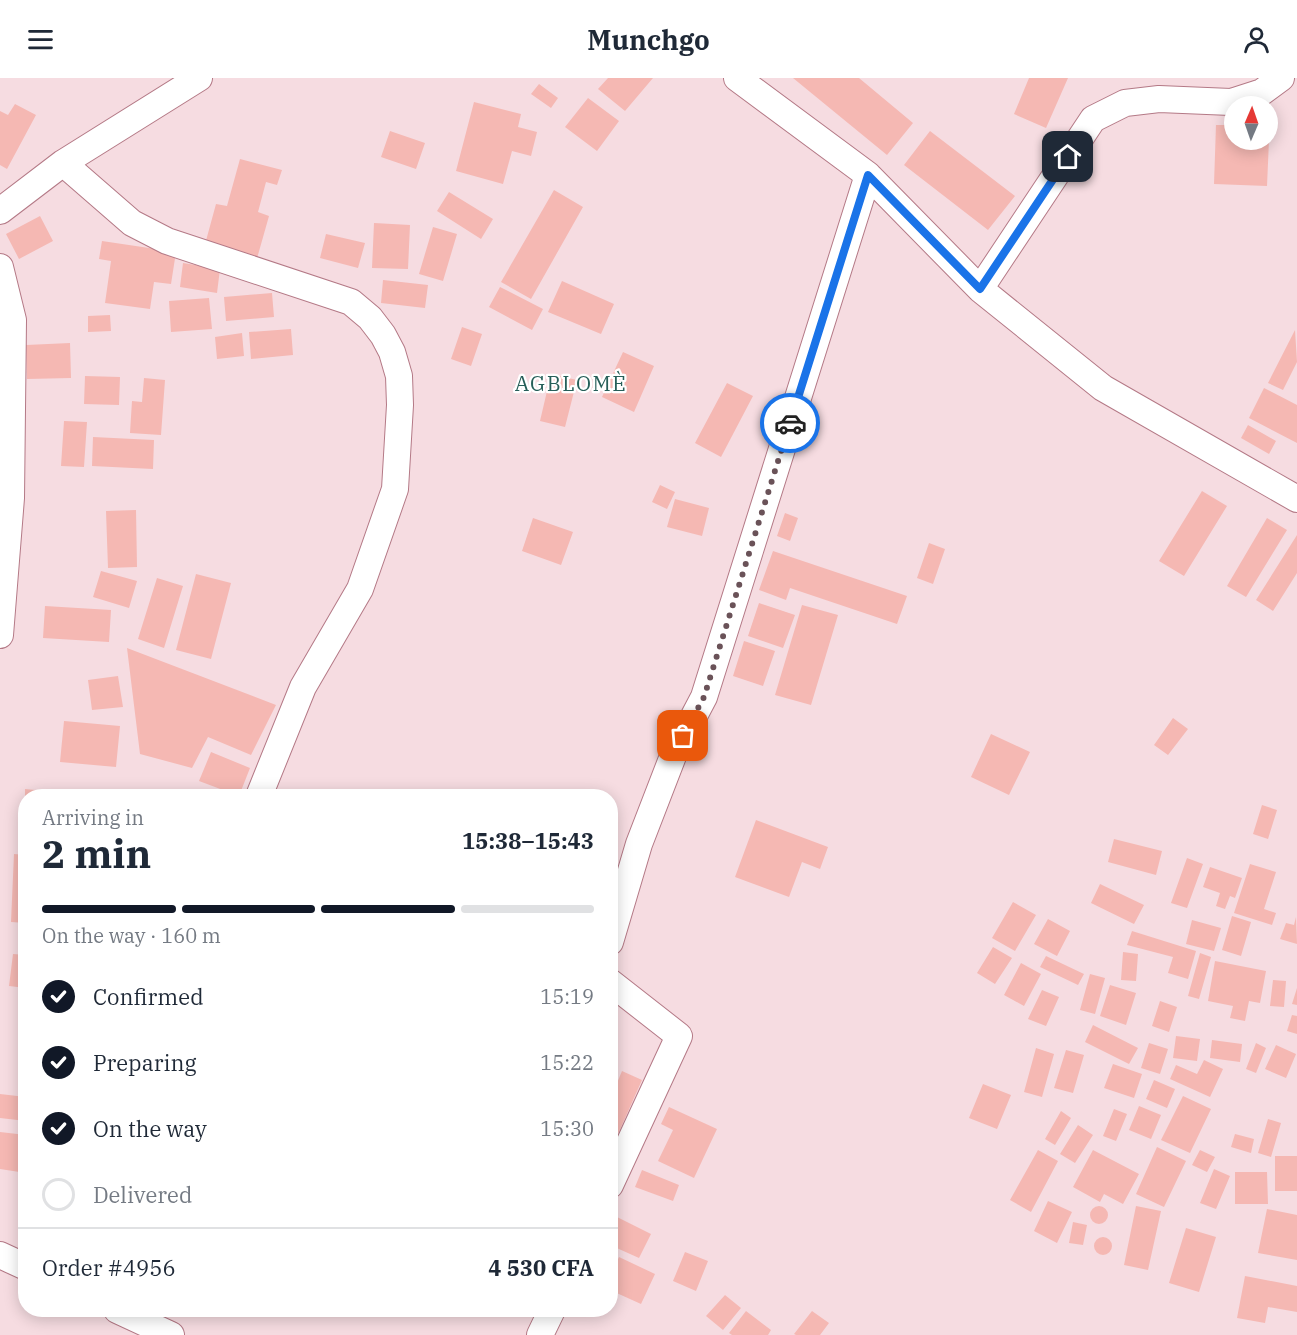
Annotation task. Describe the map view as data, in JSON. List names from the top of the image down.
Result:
{
  "districts": ["AGBLOMÈ"],
  "north": "top",
  "page": {
    "header": "Munchgo",
    "heading": ["2 min", "Arriving in", "15:38–15:43"],
    "panel": ["Order #4956", "4 530 CFA"],
    "bar": "On the way · 160 m",
    "list": [
      ["Confirmed", "15:19"],
      ["Preparing", "15:22"],
      ["On the way", "15:30"],
      "Delivered"
    ]
  }
}
